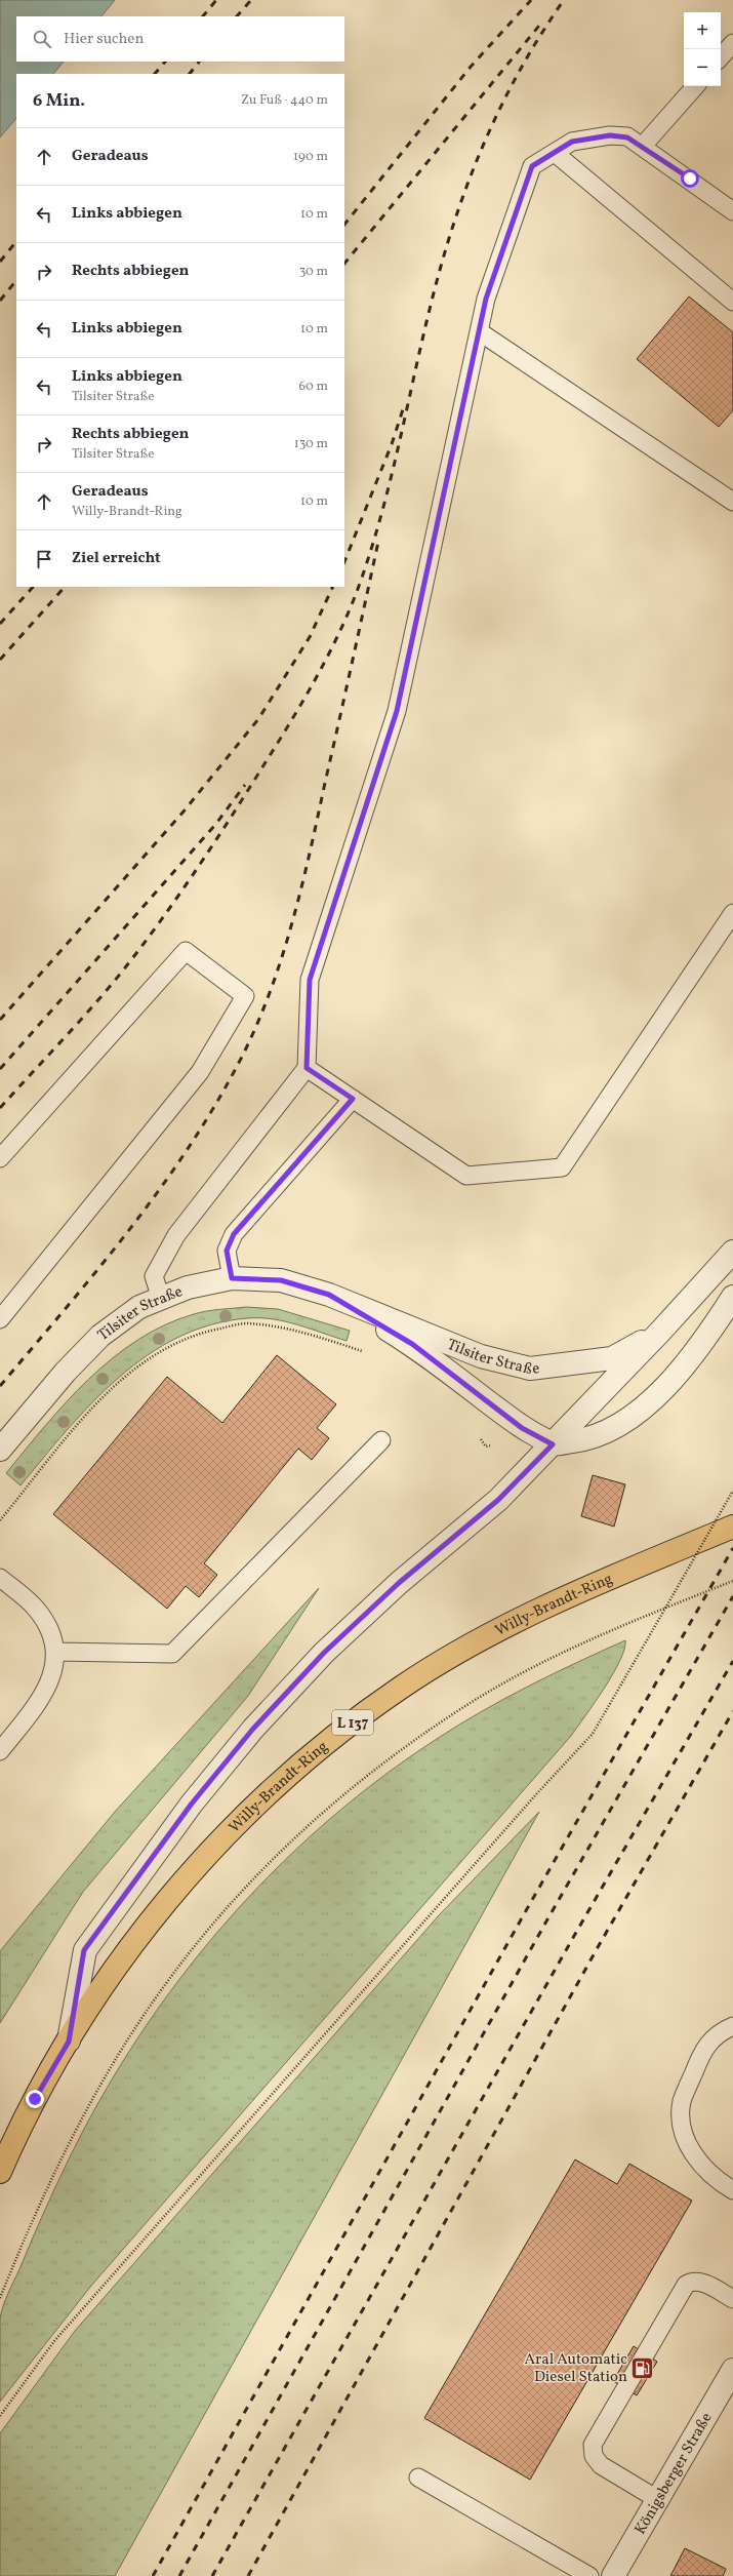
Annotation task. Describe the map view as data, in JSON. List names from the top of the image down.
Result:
{
  "streets": {
    "main road": ["Willy-Brandt-Ring", "L 137"],
    "street": ["Tilsiter Straße", "Königsberger Straße"]
  },
  "crossings": [
    ["Tilsiter Straße", "Willy-Brandt-Ring"]
  ],
  "places": {
    "fuel station": ["Aral Automatic Diesel Station"]
  },
  "page": {
    "map_buttons": ["+", "−"],
    "search": "Hier suchen",
    "heading": ["6 Min.", "Zu Fuß · 440 m"],
    "list": [
      ["Geradeaus", "190 m"],
      ["Links abbiegen", "10 m"],
      ["Rechts abbiegen", "30 m"],
      ["Links abbiegen", "10 m"],
      ["Links abbiegen", "Tilsiter Straße", "60 m"],
      ["Rechts abbiegen", "Tilsiter Straße", "130 m"],
      ["Geradeaus", "Willy-Brandt-Ring", "10 m"],
      "Ziel erreicht"
    ]
  }
}
